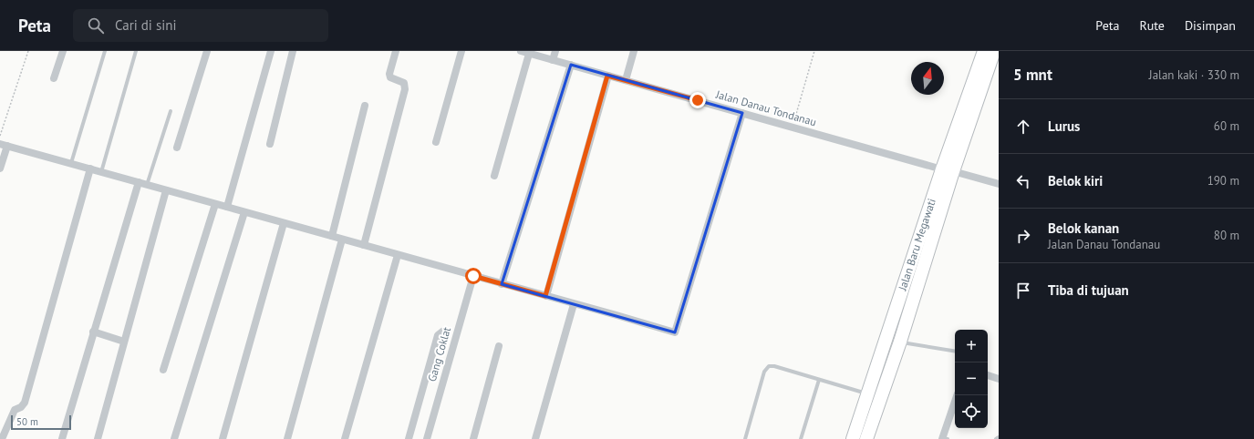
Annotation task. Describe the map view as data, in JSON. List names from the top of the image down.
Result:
{
  "streets": {
    "highway": ["Jalan Baru Megawati"],
    "street": ["Jalan Danau Tondanau", "Gang Coklat"]
  },
  "crossings": [
    ["Jalan Danau Tondanau", "Jalan Baru Megawati"]
  ],
  "scale_bar": "50 m",
  "north": "top",
  "page": {
    "header": "Peta",
    "search": "Cari di sini",
    "nav": ["Peta", "Rute", "Disimpan"],
    "heading": ["5 mnt", "Jalan kaki · 330 m"],
    "list": [
      ["Lurus", "60 m"],
      ["Belok kiri", "190 m"],
      ["Belok kanan", "Jalan Danau Tondanau", "80 m"],
      "Tiba di tujuan"
    ],
    "map_buttons": ["+", "−"],
    "scale": "50 m"
  }
}
